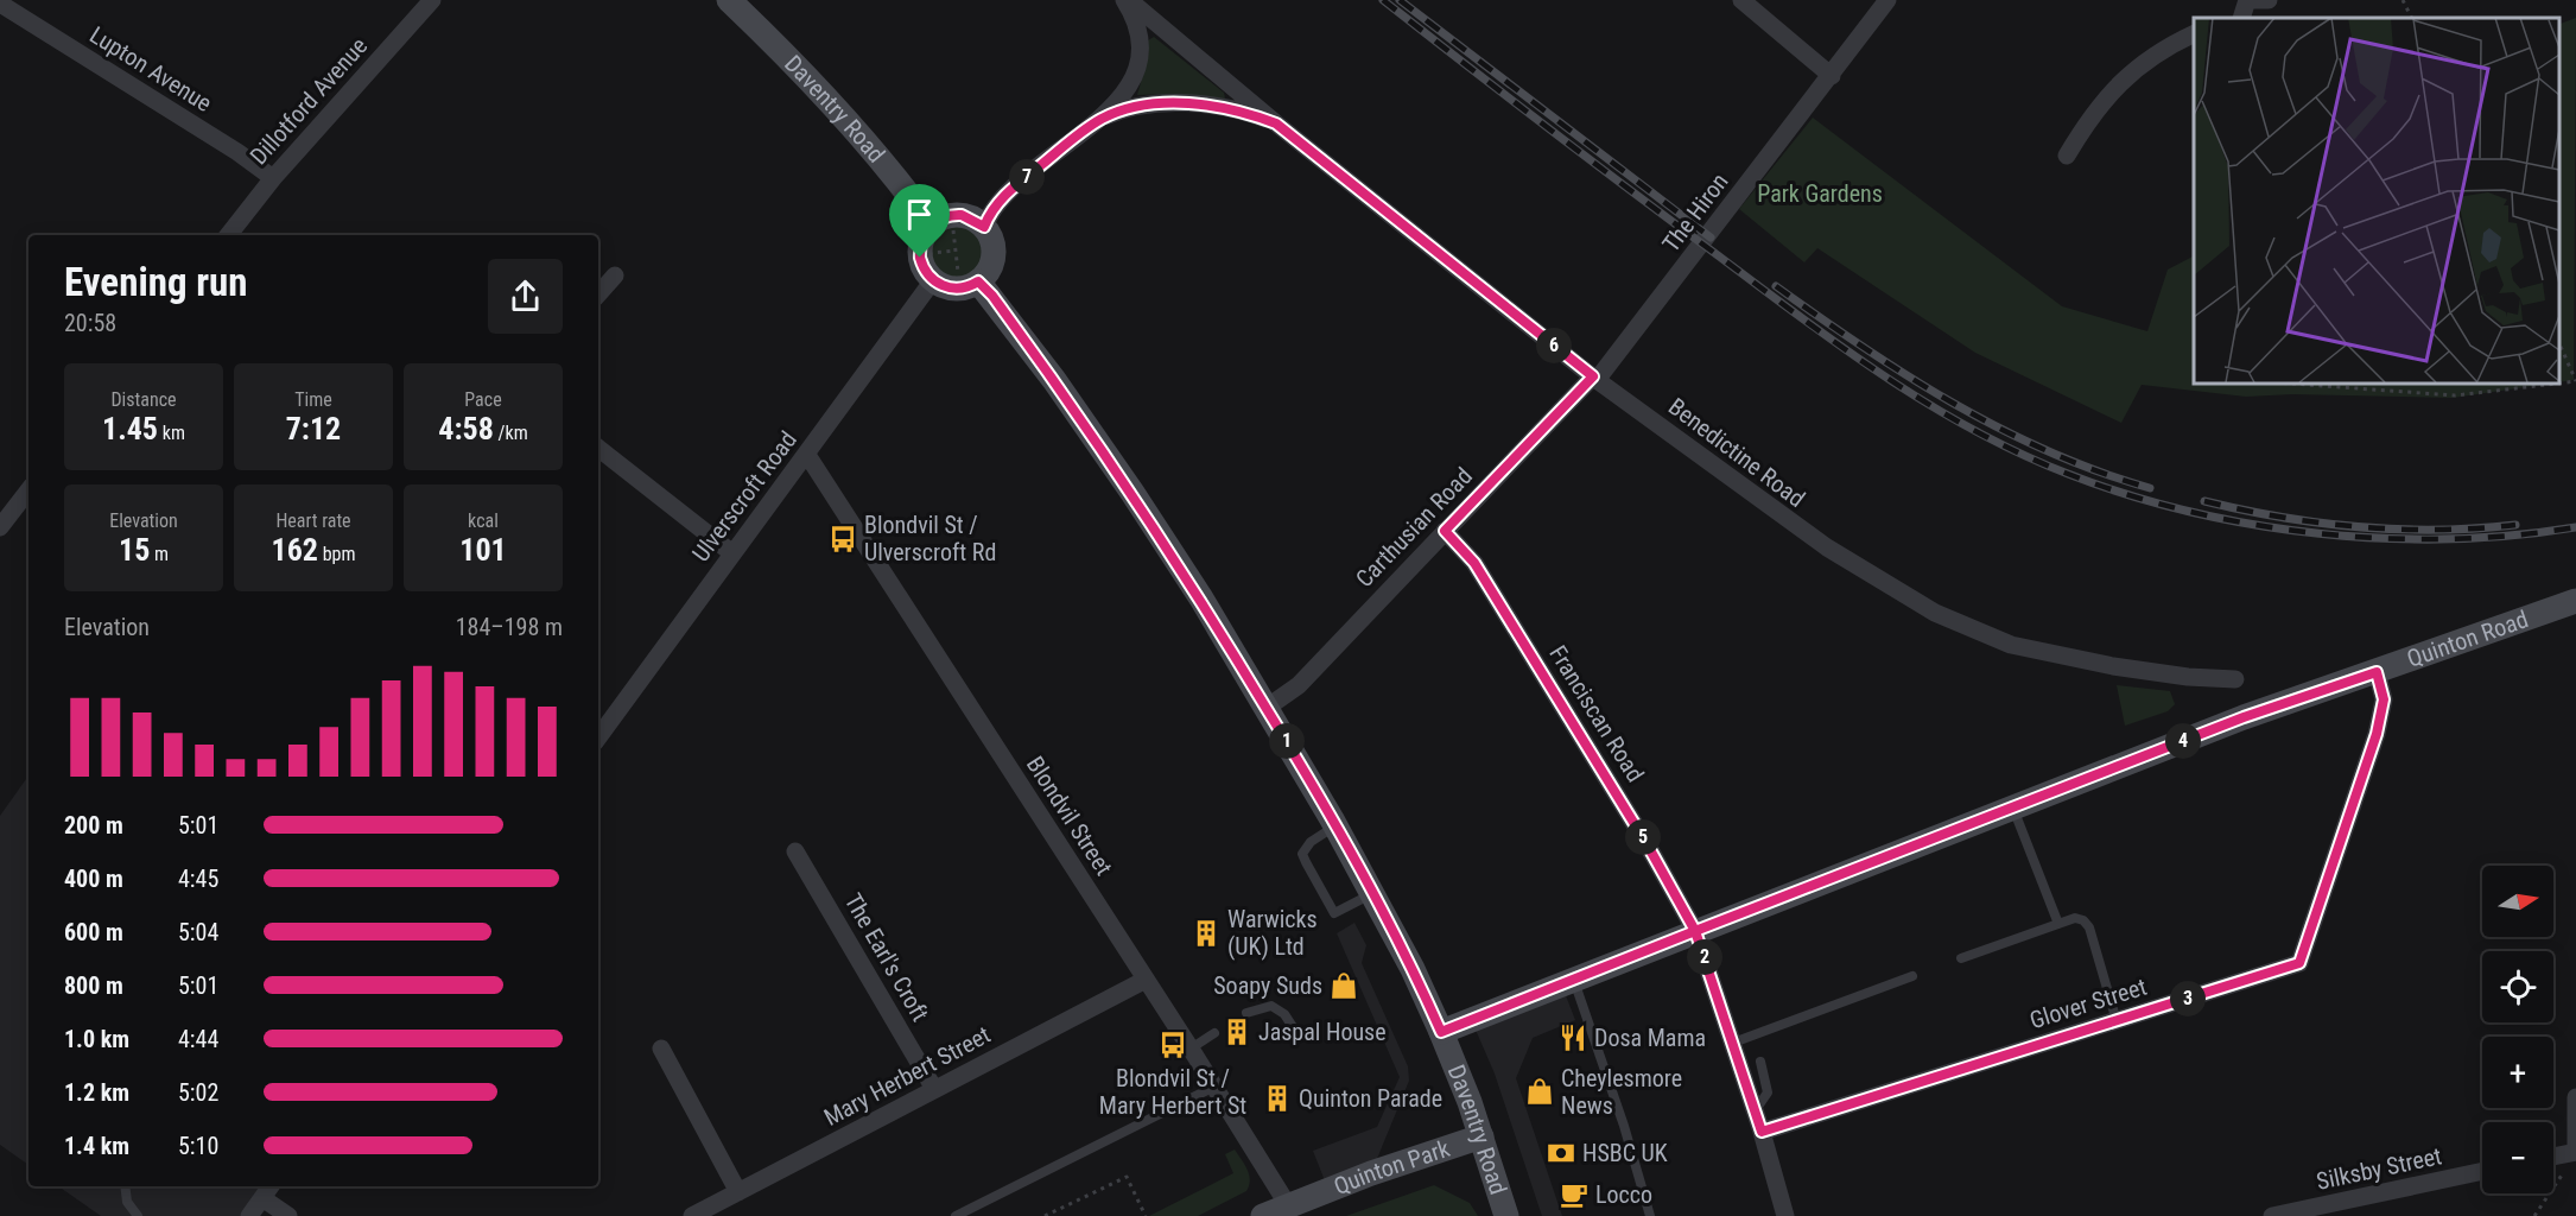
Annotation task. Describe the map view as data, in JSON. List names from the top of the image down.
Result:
{
  "streets": {
    "street": [
      "Lupton Avenue",
      "Dillotford Avenue",
      "Daventry Road",
      "The Hiron",
      "Benedictine Road",
      "Ulverscroft Road",
      "Carthusian Road",
      "Quinton Road",
      "Franciscan Road",
      "Blondvil Street",
      "The Earl's Croft",
      "Glover Street",
      "Mary Herbert Street",
      "Quinton Park",
      "Silksby Street"
    ]
  },
  "crossings": [
    ["Lupton Avenue", "Dillotford Avenue"],
    ["Daventry Road", "Carthusian Road"],
    ["Daventry Road", "Quinton Road"],
    ["Daventry Road", "Quinton Park"],
    ["The Hiron", "Benedictine Road"],
    ["The Hiron", "Carthusian Road"],
    ["Benedictine Road", "Carthusian Road"],
    ["Ulverscroft Road", "Blondvil Street"],
    ["Carthusian Road", "Franciscan Road"],
    ["Quinton Road", "Franciscan Road"],
    ["Quinton Road", "Glover Street"],
    ["Franciscan Road", "Glover Street"],
    ["Blondvil Street", "Mary Herbert Street"],
    ["Blondvil Street", "Quinton Park"],
    ["The Earl's Croft", "Mary Herbert Street"]
  ],
  "parks": ["Park Gardens"],
  "places": {
    "bus stop": ["Blondvil St / Ulverscroft Rd", "Blondvil St / Mary Herbert St"],
    "building": ["Warwicks (UK) Ltd", "Jaspal House", "Quinton Parade"],
    "shop": ["Soapy Suds", "Cheylesmore News"],
    "restaurant": ["Dosa Mama"],
    "bank": ["HSBC UK"],
    "cafe": ["Locco"]
  },
  "north": "right",
  "page": {
    "pins": [
      "7",
      "6",
      "1",
      "4",
      "5",
      "2",
      "3"
    ],
    "heading": ["Evening run", "20:58"],
    "stats": [
      ["Distance", "1.45 km"],
      ["Time", "7:12"],
      ["Pace", "4:58 /km"],
      ["Elevation", "15 m"],
      ["Heart rate", "162 bpm"],
      ["kcal", "101"]
    ],
    "chart": ["Elevation", "184–198 m"],
    "list": [
      {
        "name": "200 m",
        "note": "5:01"
      },
      {
        "name": "400 m",
        "note": "4:45"
      },
      {
        "name": "600 m",
        "note": "5:04"
      },
      {
        "name": "800 m",
        "note": "5:01"
      },
      {
        "name": "1.0 km",
        "note": "4:44"
      },
      {
        "name": "1.2 km",
        "note": "5:02"
      },
      {
        "name": "1.4 km",
        "note": "5:10"
      }
    ],
    "map_buttons": ["+", "−"]
  }
}
